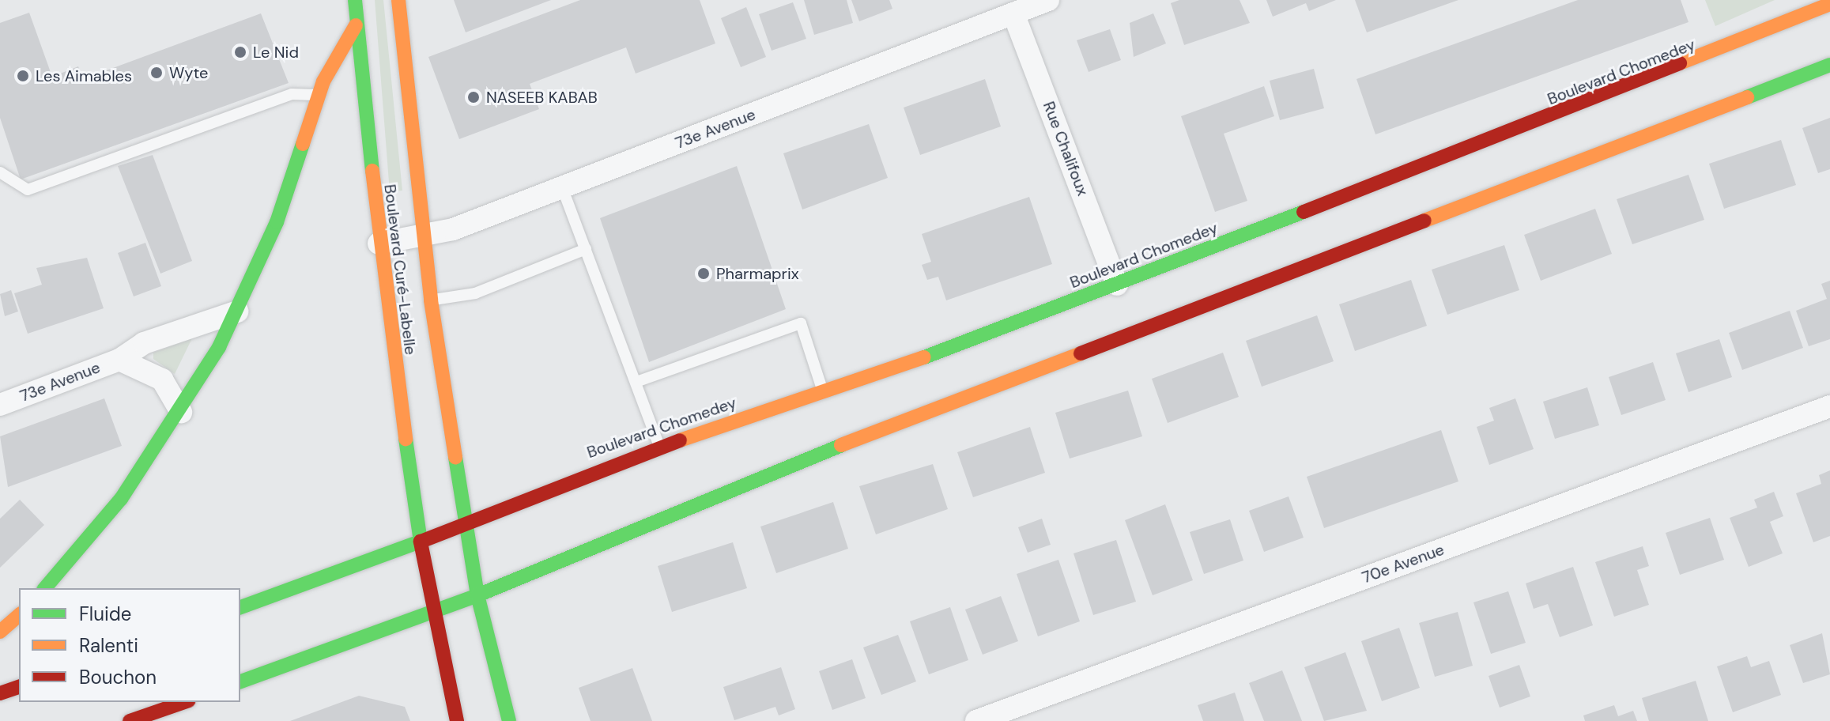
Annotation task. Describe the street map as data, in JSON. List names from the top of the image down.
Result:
{
  "streets": {
    "street": [
      "Boulevard Chomedey",
      "73e Avenue",
      "Rue Chalifoux",
      "Boulevard Curé-Labelle",
      "70e Avenue"
    ]
  },
  "crossings": [
    ["Boulevard Chomedey", "Rue Chalifoux"],
    ["Boulevard Chomedey", "Boulevard Curé-Labelle"],
    ["73e Avenue", "Rue Chalifoux"],
    ["73e Avenue", "Boulevard Curé-Labelle"]
  ],
  "places": [
    "Le Nid",
    "Wyte",
    "Les Aimables",
    "NASEEB KABAB",
    "Pharmaprix"
  ],
  "legend": ["Fluide", "Ralenti", "Bouchon"]
}
